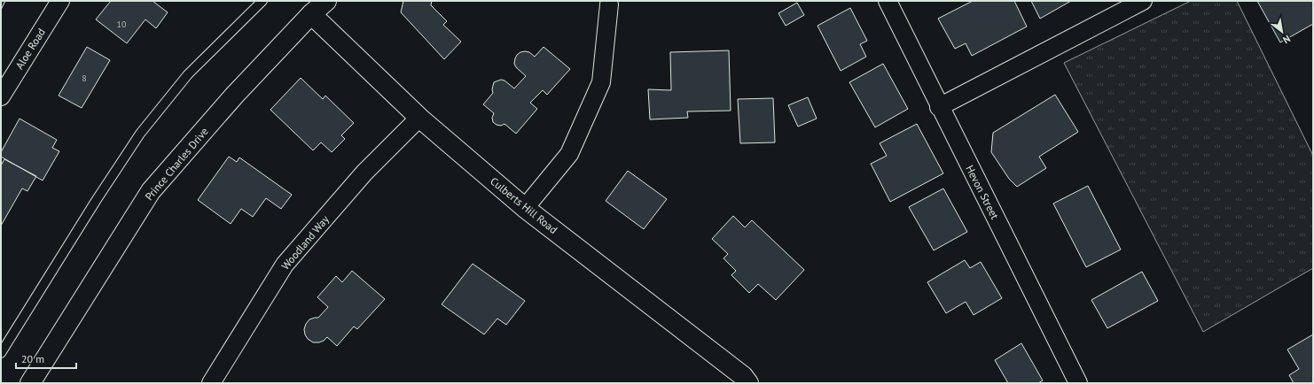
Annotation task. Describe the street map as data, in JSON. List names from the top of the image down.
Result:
{
  "streets": {
    "main road": ["Prince Charles Drive", "Culberts Hill Road"],
    "street": ["Aloe Road", "Hevon Street", "Woodland Way"]
  },
  "crossings": [
    ["Prince Charles Drive", "Culberts Hill Road"],
    ["Culberts Hill Road", "Woodland Way"]
  ],
  "house_numbers": ["10", "8"],
  "scale_bar": "20 m",
  "north": "bottom right"
}
